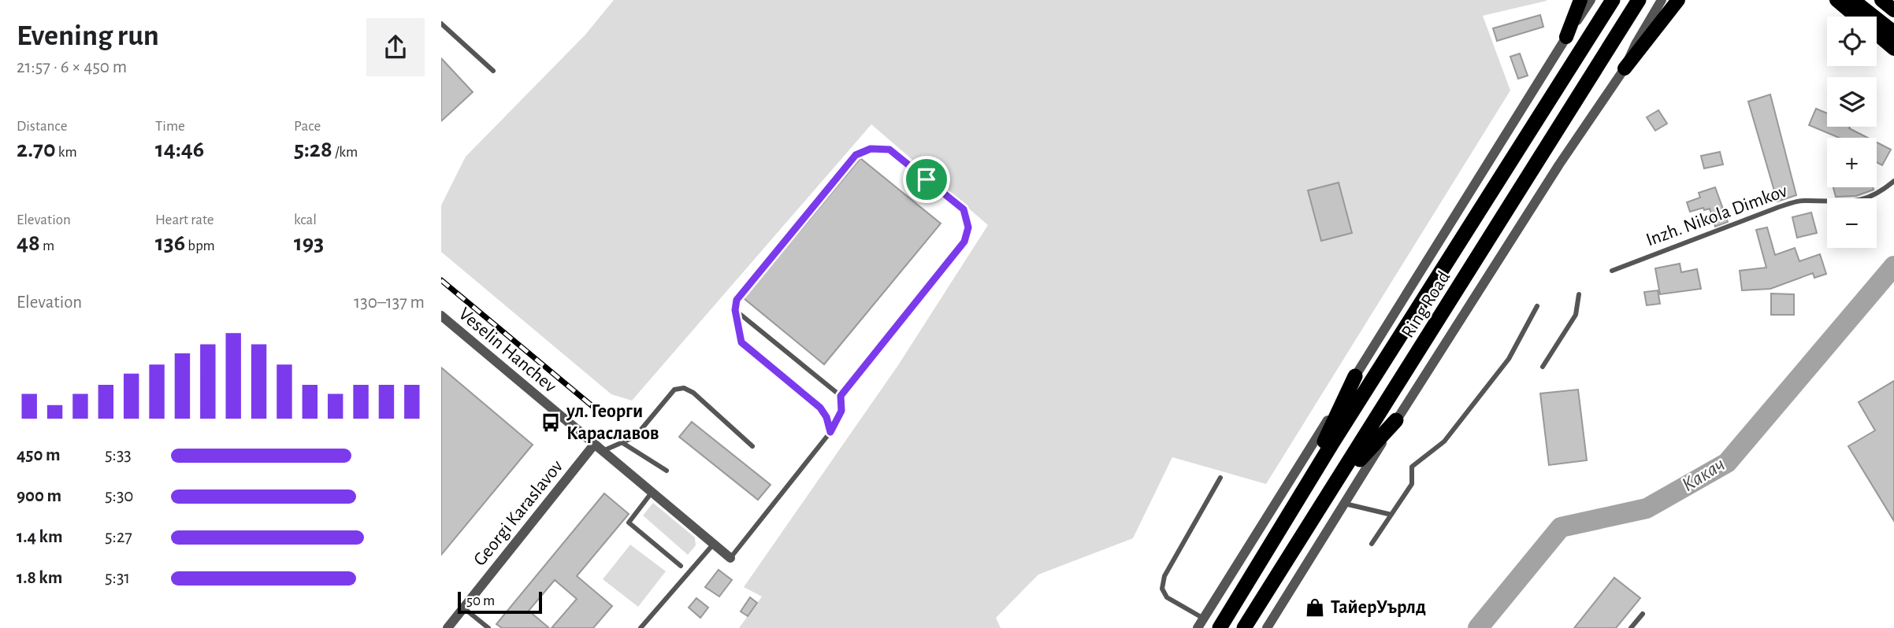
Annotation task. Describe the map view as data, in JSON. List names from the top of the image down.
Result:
{
  "streets": {
    "highway": ["Ring Road"],
    "street": ["Veselin Hanchev", "Georgi Karaslavov"],
    "lane": ["Inzh. Nikola Dimkov"]
  },
  "crossings": [
    ["Veselin Hanchev", "Georgi Karaslavov"]
  ],
  "water": ["Какач"],
  "places": {
    "bus stop": ["ул. Георги Караславов"],
    "shop": ["ТайерУърлд"]
  },
  "scale_bar": "50 m",
  "page": {
    "heading": ["Evening run", "21:57 · 6 × 450 m"],
    "map_buttons": ["+", "−"],
    "stats": [
      ["Distance", "2.70 km"],
      ["Time", "14:46"],
      ["Pace", "5:28 /km"],
      ["Elevation", "48 m"],
      ["Heart rate", "136 bpm"],
      ["kcal", "193"]
    ],
    "chart": ["Elevation", "130–137 m"],
    "list": [
      {
        "name": "450 m",
        "note": "5:33"
      },
      {
        "name": "900 m",
        "note": "5:30"
      },
      {
        "name": "1.4 km",
        "note": "5:27"
      },
      {
        "name": "1.8 km",
        "note": "5:31"
      }
    ],
    "scale": "50 m"
  }
}
